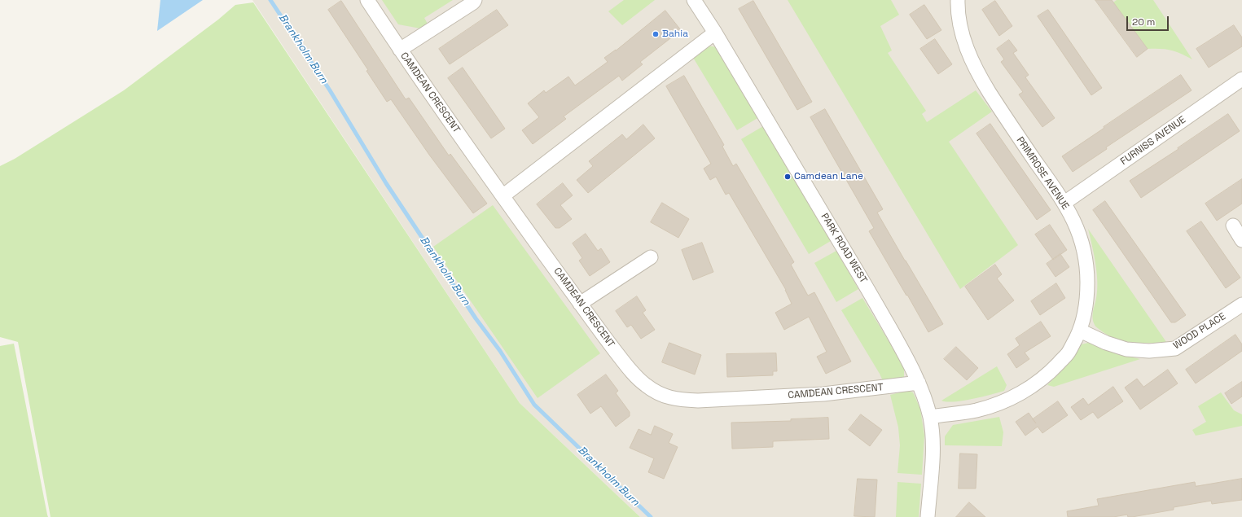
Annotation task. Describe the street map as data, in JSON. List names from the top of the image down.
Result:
{
  "streets": {
    "street": [
      "CAMDEAN CRESCENT",
      "FURNISS AVENUE",
      "PRIMROSE AVENUE",
      "PARK ROAD WEST",
      "WOOD PLACE"
    ]
  },
  "crossings": [
    ["CAMDEAN CRESCENT", "PARK ROAD WEST"],
    ["FURNISS AVENUE", "PRIMROSE AVENUE"],
    ["PRIMROSE AVENUE", "PARK ROAD WEST"],
    ["PRIMROSE AVENUE", "WOOD PLACE"]
  ],
  "water": ["Brankholm Burn"],
  "places": ["Bahia", "Camdean Lane"],
  "scale_bar": "20 m"
}
